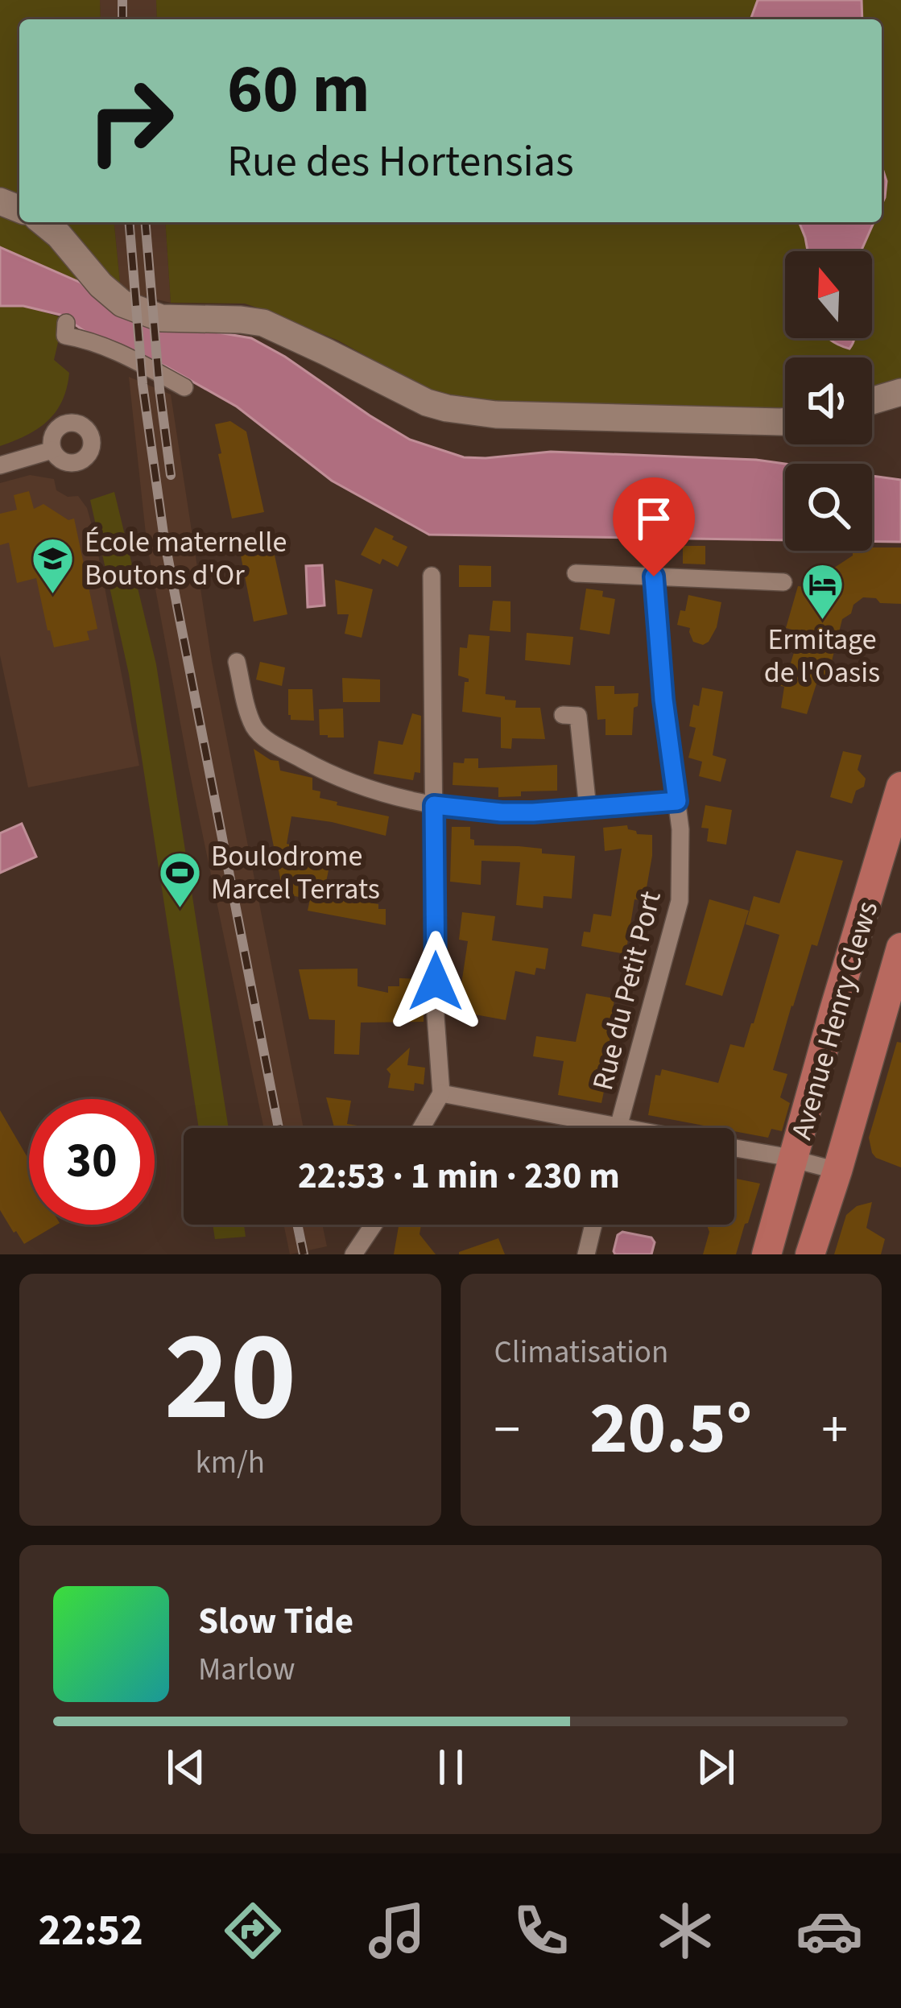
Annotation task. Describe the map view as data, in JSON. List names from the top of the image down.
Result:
{
  "streets": {
    "main road": ["Avenue Henry Clews"],
    "street": ["Rue du Petit Port"]
  },
  "places": {
    "school or university": ["École maternelle Boutons d'Or"],
    "hotel": ["Ermitage de l'Oasis"],
    "sports": ["Boulodrome Marcel Terrats"]
  },
  "north": "top",
  "page": {
    "turn": ["60 m", "Rue des Hortensias"],
    "limit": "30",
    "trip": "22:53 · 1 min · 230 m",
    "tile": [
      ["20", "km/h"],
      "Climatisation"
    ],
    "heat": ["−", "20.5°", "+"],
    "song": ["Slow Tide", "Marlow"],
    "tabs": "22:52"
  }
}
